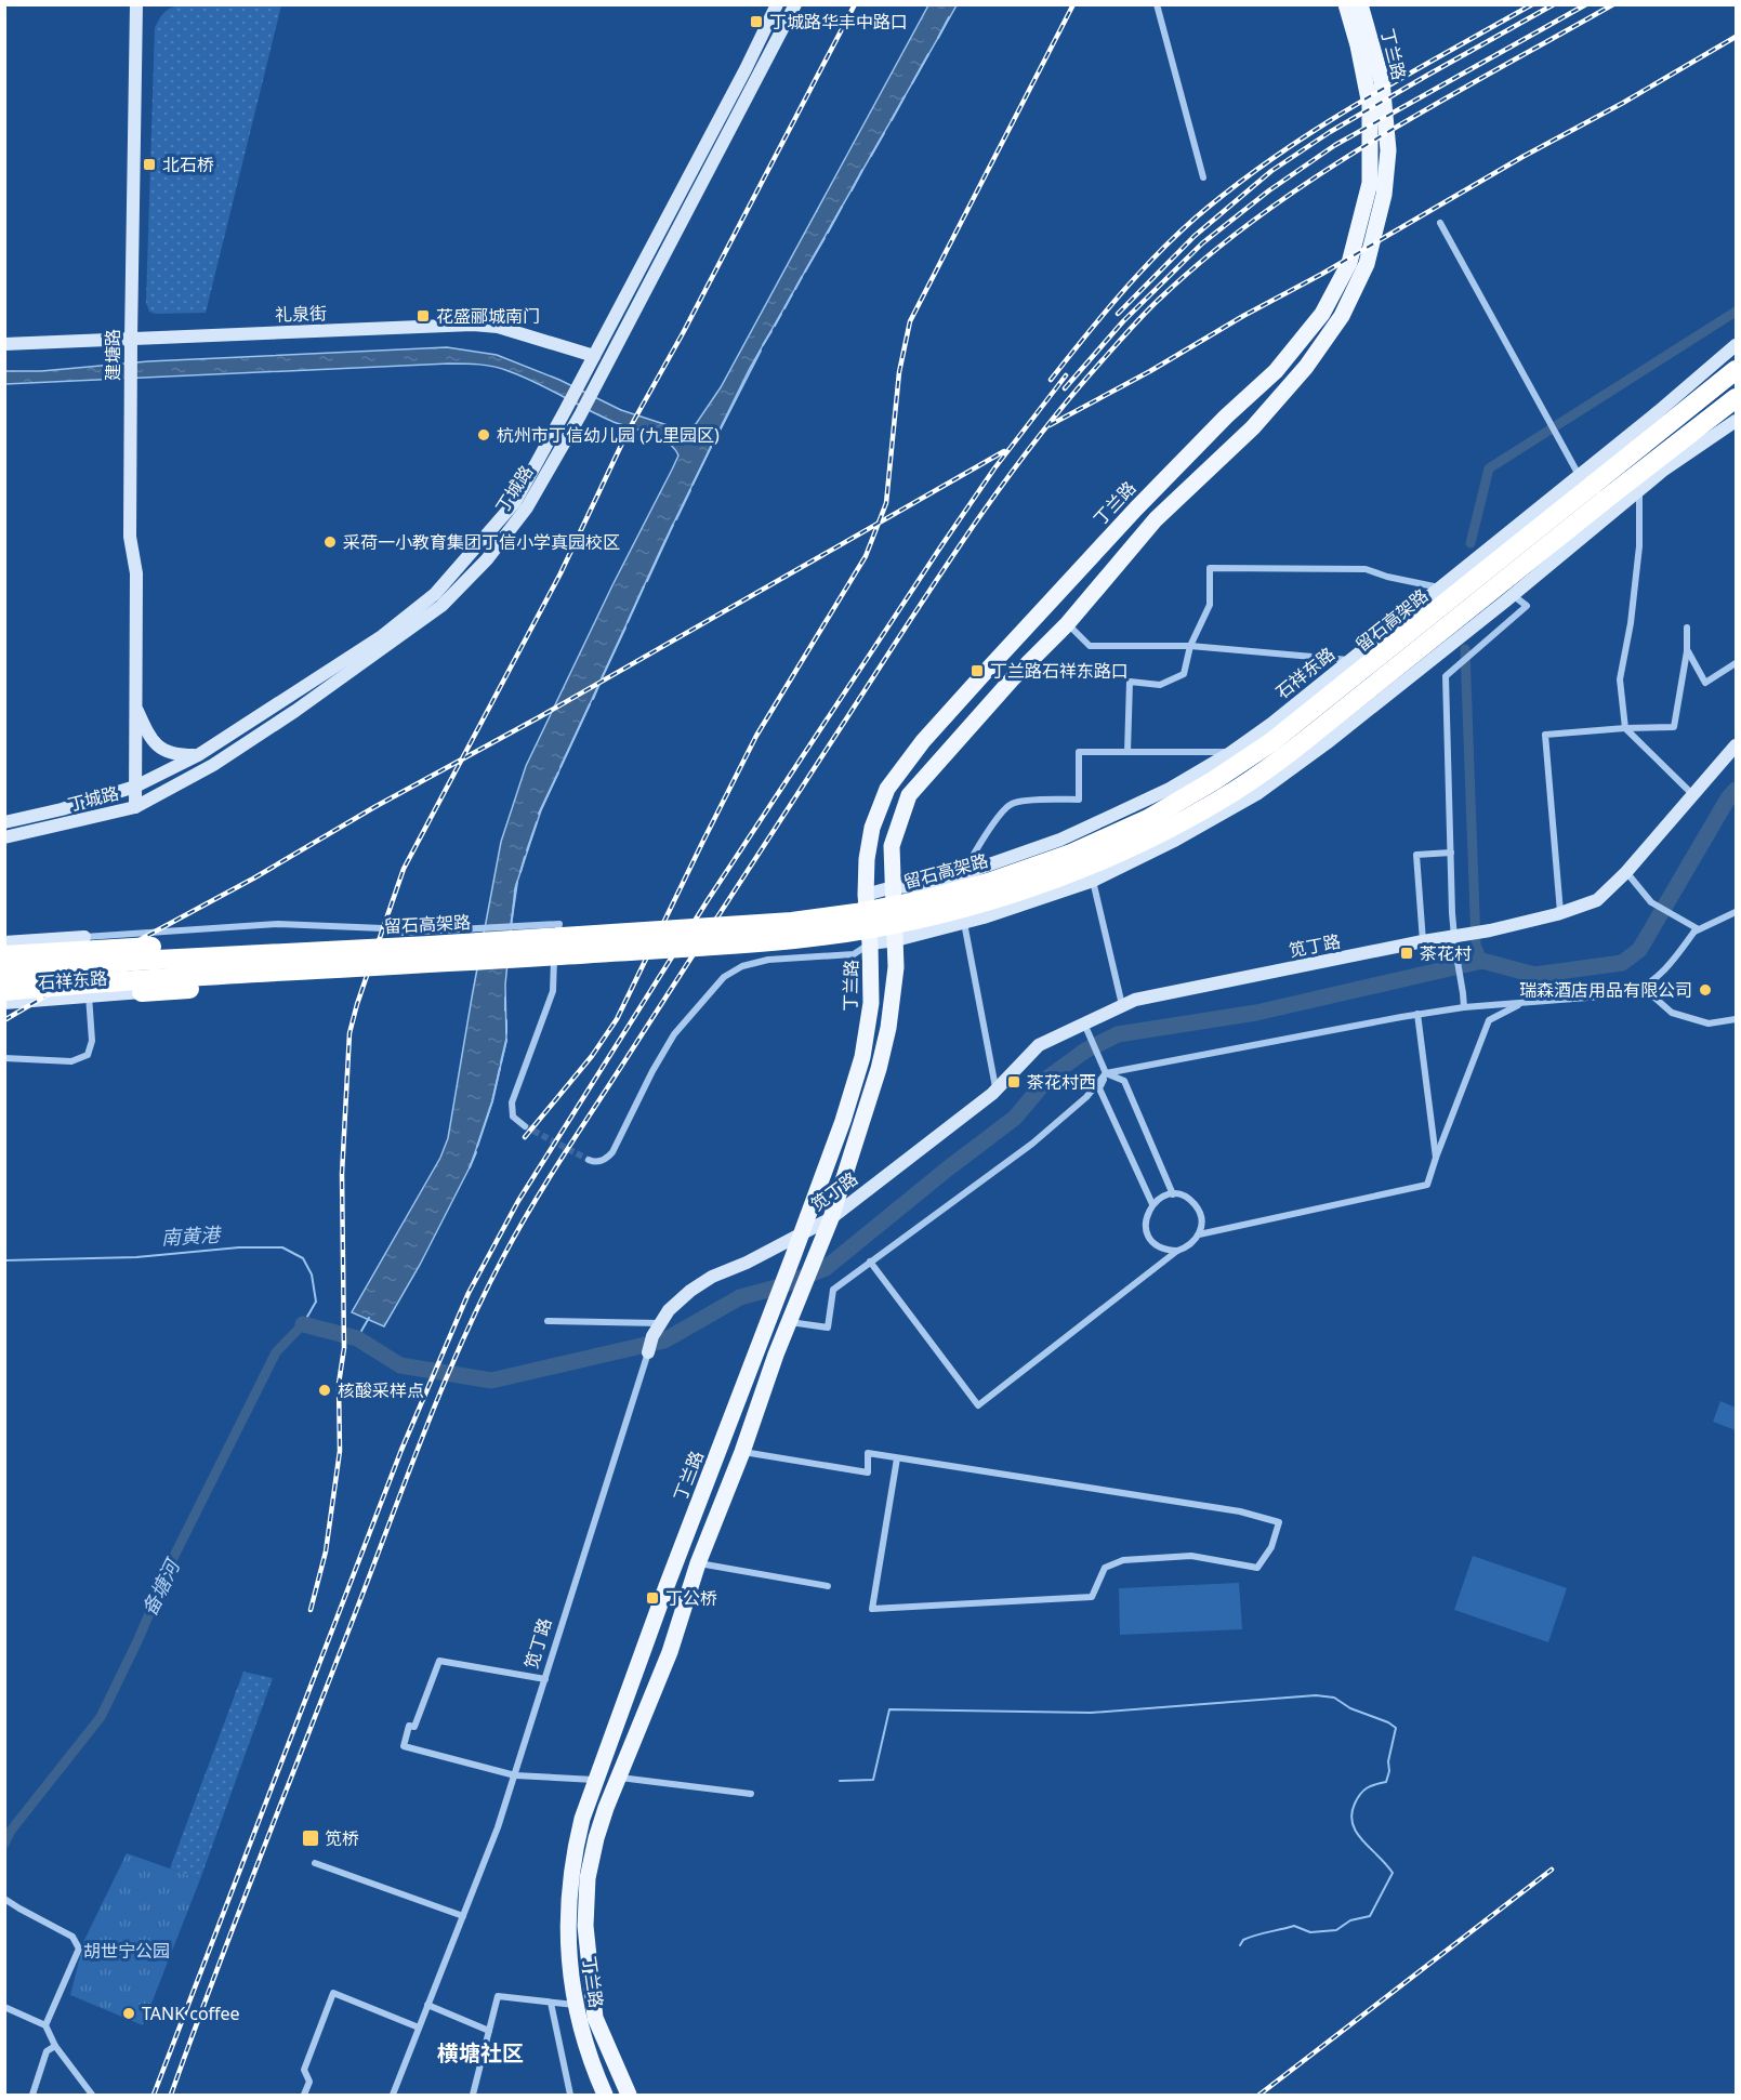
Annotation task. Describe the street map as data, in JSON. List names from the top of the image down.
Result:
{
  "streets": {
    "highway": ["留石高架路"],
    "main road": [
      "丁兰路",
      "礼泉街",
      "建塘路",
      "丁城路",
      "石祥东路",
      "笕丁路"
    ]
  },
  "crossings": [
    ["丁兰路", "石祥东路"],
    ["丁兰路", "笕丁路"],
    ["礼泉街", "建塘路"],
    ["礼泉街", "丁城路"],
    ["建塘路", "丁城路"],
    ["留石高架路", "石祥东路"]
  ],
  "districts": ["横塘社区"],
  "water": ["南黄港", "备塘河"],
  "parks": ["胡世宁公园"],
  "places": {
    "transit": [
      "丁城路华丰中路口",
      "北石桥",
      "花盛郦城南门",
      "丁兰路石祥东路口",
      "茶花村",
      "茶花村西",
      "丁公桥",
      "笕桥"
    ],
    "other": [
      "杭州市丁信幼儿园 (九里园区)",
      "采荷一小教育集团丁信小学真园校区",
      "瑞森酒店用品有限公司",
      "核酸采样点",
      "TANK coffee"
    ]
  }
}
